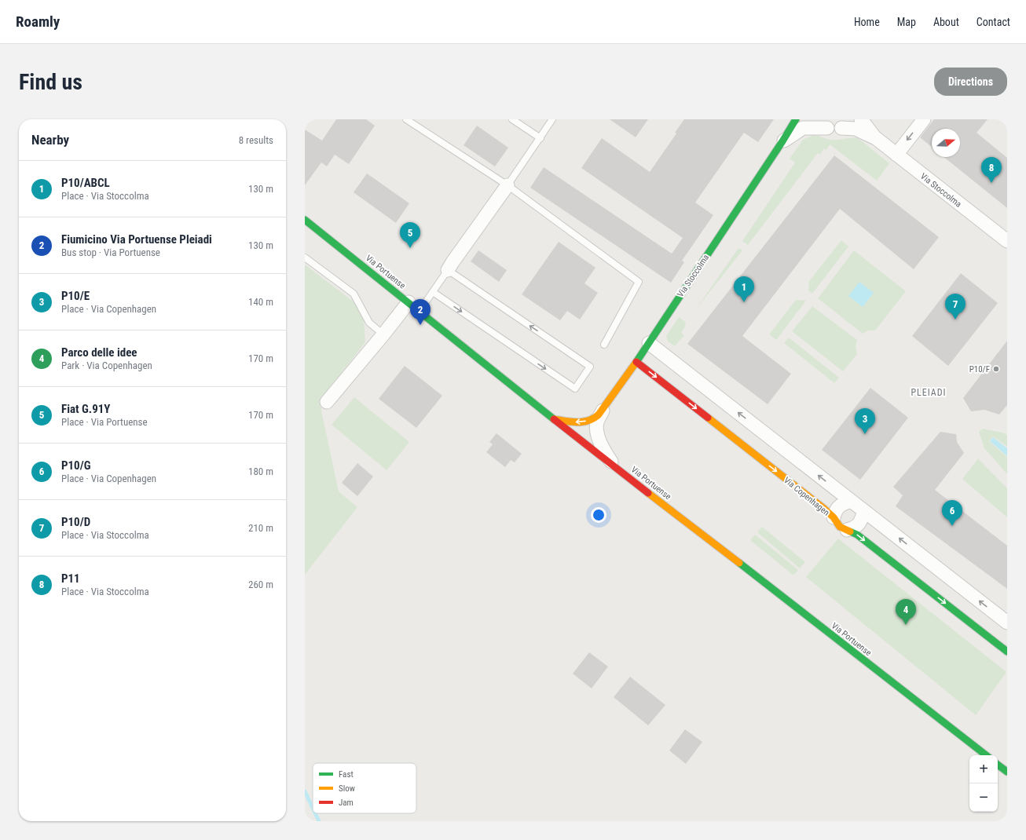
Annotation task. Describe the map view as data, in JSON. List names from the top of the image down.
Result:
{
  "streets": {
    "street": ["Via Stoccolma", "Via Portuense", "Via Copenhagen"]
  },
  "crossings": [
    ["Via Stoccolma", "Via Portuense"],
    ["Via Stoccolma", "Via Copenhagen"]
  ],
  "districts": ["PLEIADI"],
  "places": ["P10/F"],
  "legend": ["Fast", "Slow", "Jam"],
  "north": "right",
  "page": {
    "header": "Roamly",
    "nav": [
      "Home",
      "Map",
      "About",
      "Contact"
    ],
    "buttons": "Directions",
    "title": "Find us",
    "heading": ["Nearby", "8 results"],
    "pins": [
      "8",
      "5",
      "1",
      "7",
      "2",
      "3",
      "6",
      "4"
    ],
    "list": [
      {
        "mark": "1",
        "name": "P10/ABCL",
        "note": "Place · Via Stoccolma",
        "value": "130 m"
      },
      {
        "mark": "2",
        "name": "Fiumicino Via Portuense Pleiadi",
        "note": "Bus stop · Via Portuense",
        "value": "130 m"
      },
      {
        "mark": "3",
        "name": "P10/E",
        "note": "Place · Via Copenhagen",
        "value": "140 m"
      },
      {
        "mark": "4",
        "name": "Parco delle idee",
        "note": "Park · Via Copenhagen",
        "value": "170 m"
      },
      {
        "mark": "5",
        "name": "Fiat G.91Y",
        "note": "Place · Via Portuense",
        "value": "170 m"
      },
      {
        "mark": "6",
        "name": "P10/G",
        "note": "Place · Via Copenhagen",
        "value": "180 m"
      },
      {
        "mark": "7",
        "name": "P10/D",
        "note": "Place · Via Stoccolma",
        "value": "210 m"
      },
      {
        "mark": "8",
        "name": "P11",
        "note": "Place · Via Stoccolma",
        "value": "260 m"
      }
    ],
    "map_buttons": ["+", "−"]
  }
}
